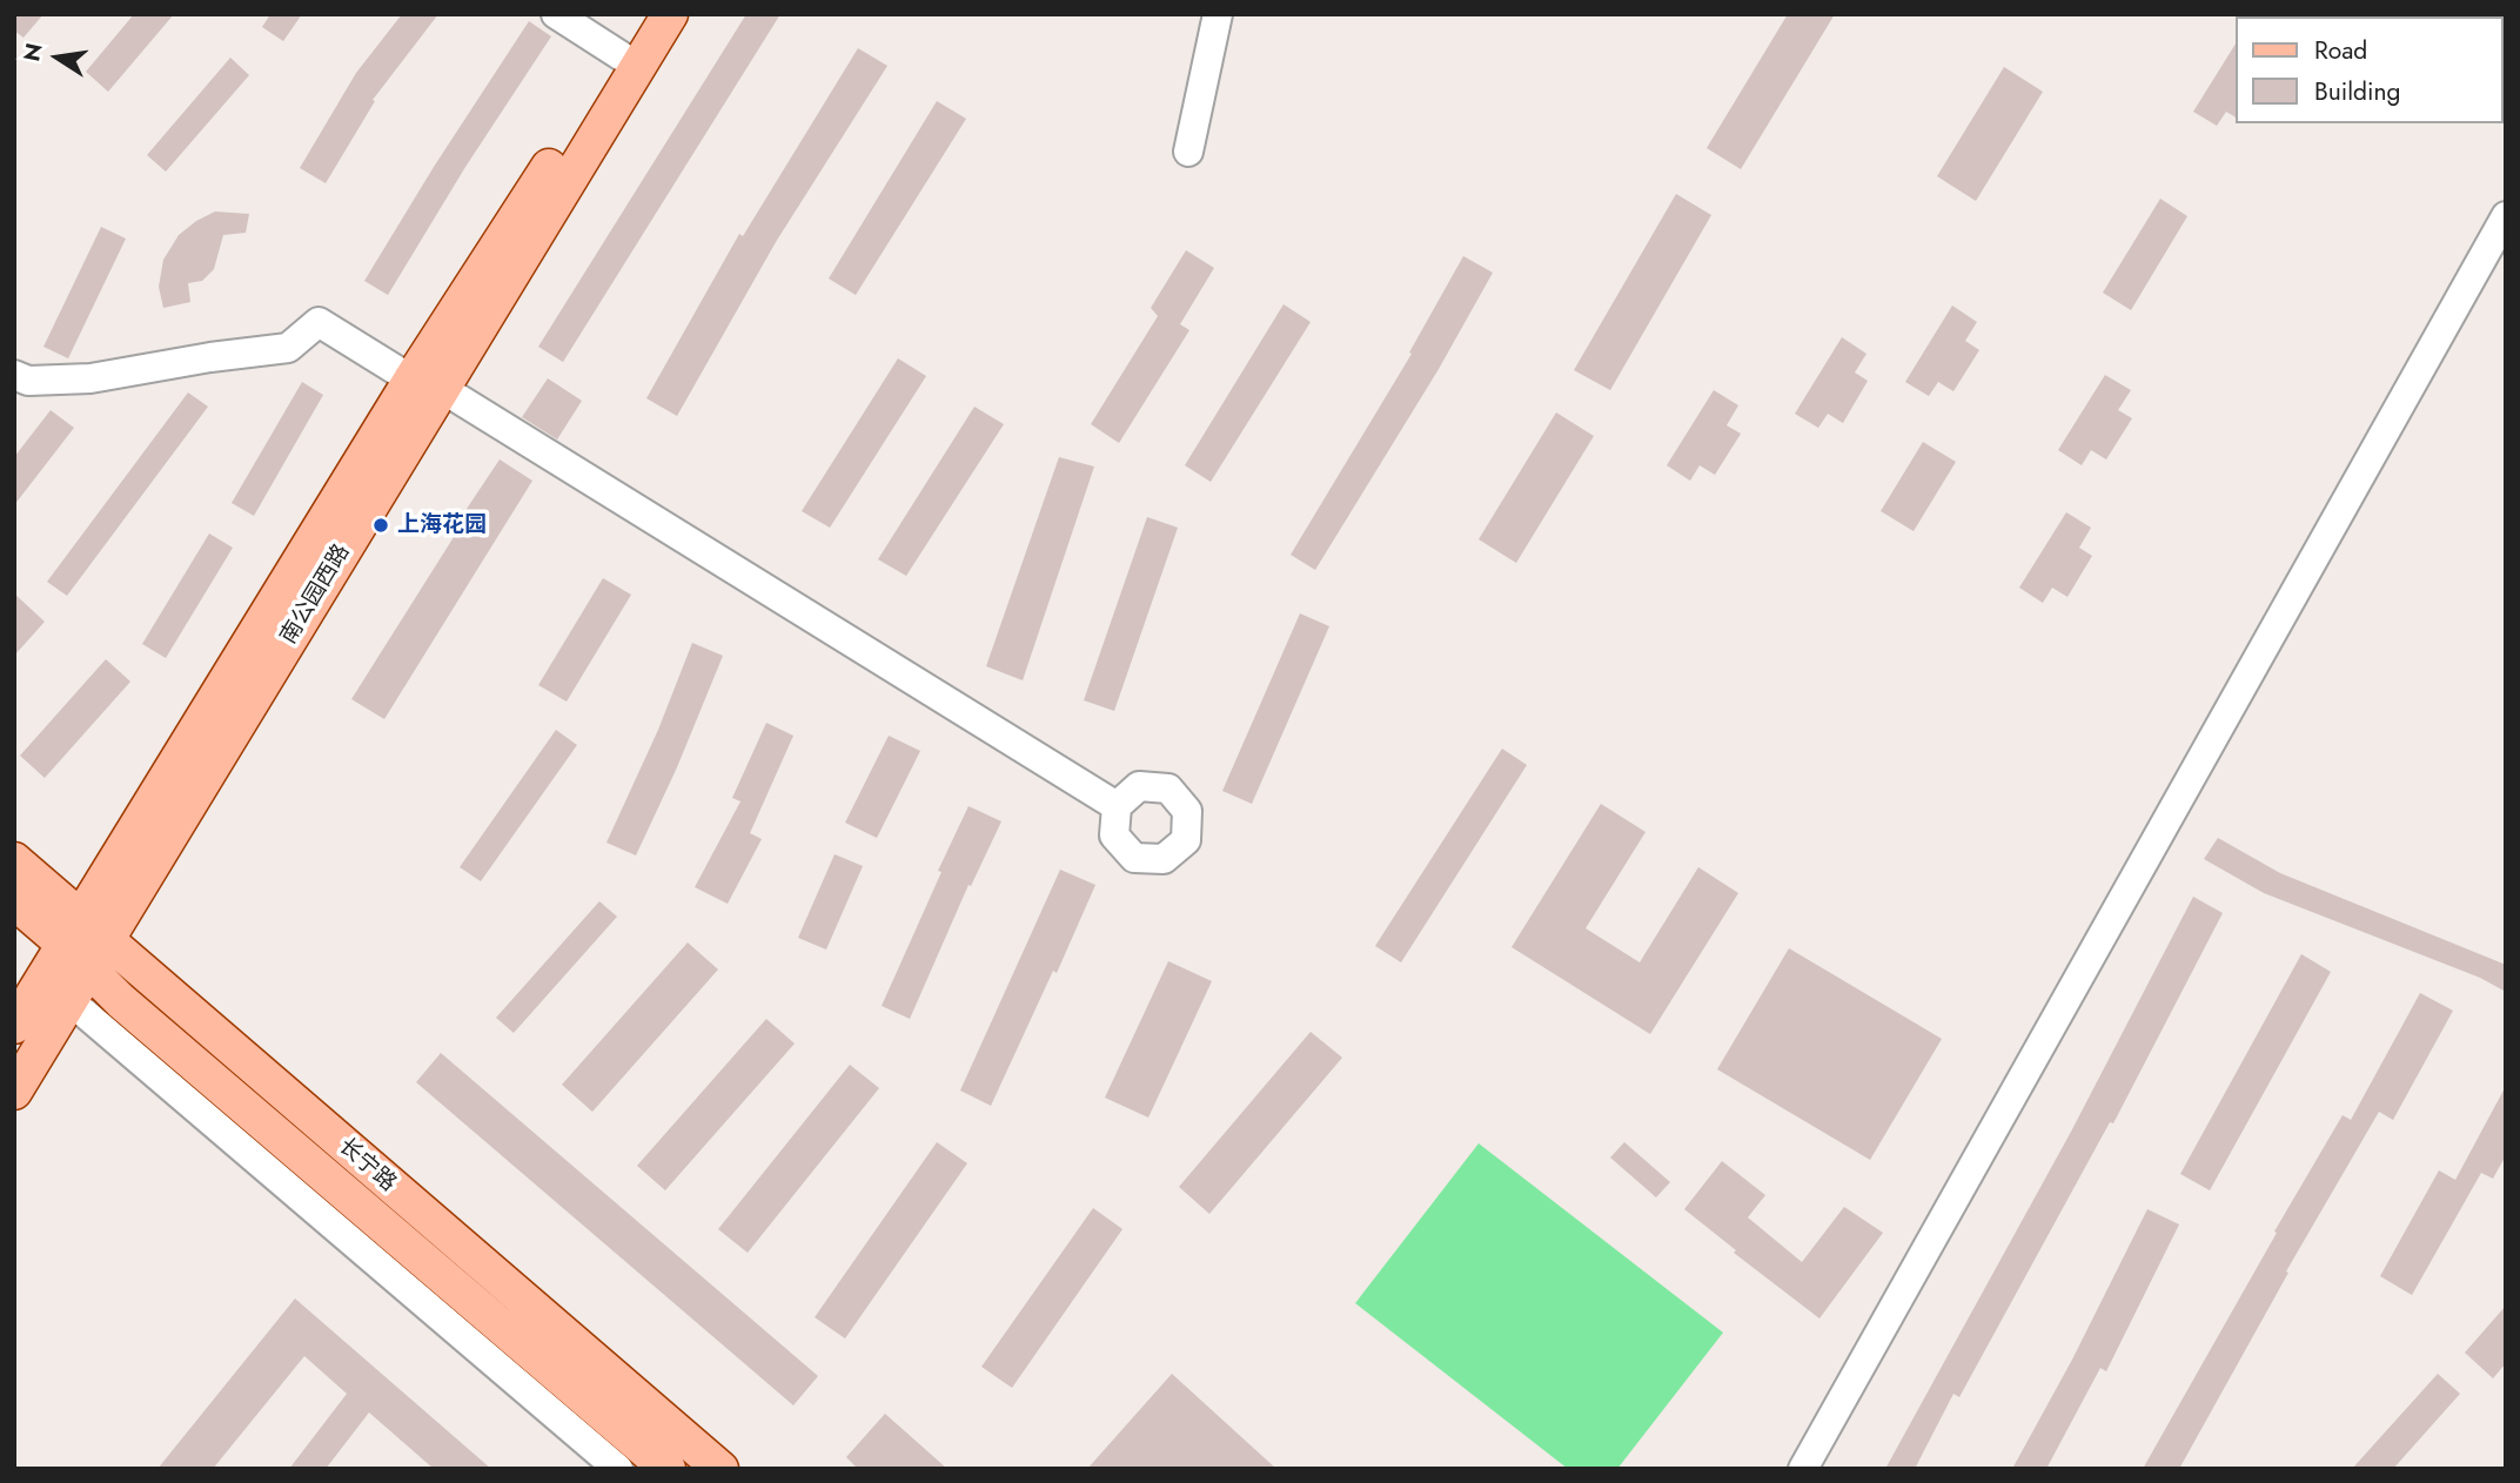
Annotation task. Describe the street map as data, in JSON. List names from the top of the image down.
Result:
{
  "streets": {
    "main road": ["南公园西路", "长宁路"]
  },
  "crossings": [
    ["南公园西路", "长宁路"]
  ],
  "places": ["上海花园"],
  "legend": ["Road", "Building"],
  "north": "left"
}
